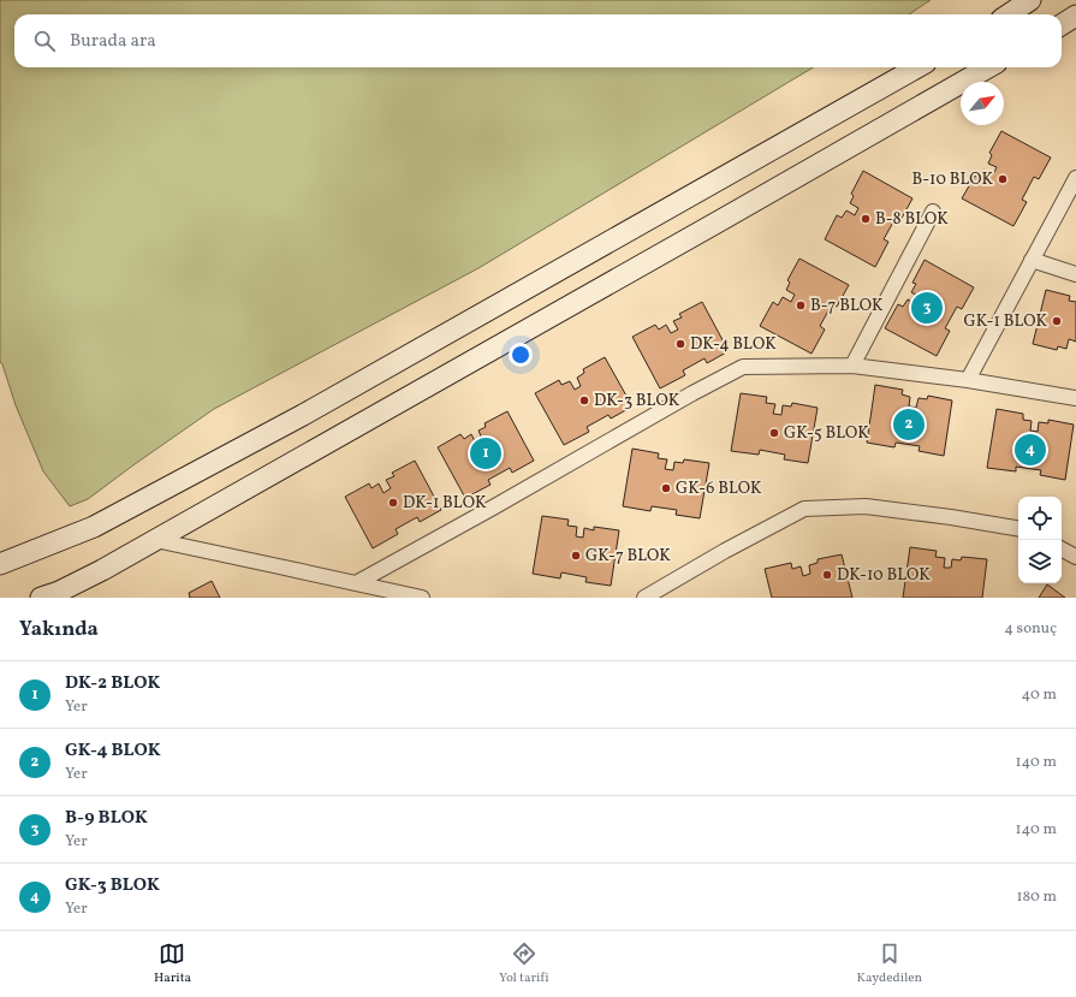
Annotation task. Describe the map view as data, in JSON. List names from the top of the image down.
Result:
{
  "places": [
    "B-10 BLOK",
    "B-8 BLOK",
    "B-7 BLOK",
    "GK-1 BLOK",
    "DK-4 BLOK",
    "DK-3 BLOK",
    "GK-5 BLOK",
    "GK-6 BLOK",
    "DK-1 BLOK",
    "GK-7 BLOK",
    "DK-10 BLOK"
  ],
  "north": "top right",
  "page": {
    "search": "Burada ara",
    "pins": [
      "3",
      "2",
      "4",
      "1"
    ],
    "heading": ["Yakında", "4 sonuç"],
    "list": [
      {
        "mark": "1",
        "name": "DK-2 BLOK",
        "note": "Yer",
        "value": "40 m"
      },
      {
        "mark": "2",
        "name": "GK-4 BLOK",
        "note": "Yer",
        "value": "140 m"
      },
      {
        "mark": "3",
        "name": "B-9 BLOK",
        "note": "Yer",
        "value": "140 m"
      },
      {
        "mark": "4",
        "name": "GK-3 BLOK",
        "note": "Yer",
        "value": "180 m"
      }
    ],
    "nav": ["Harita", "Yol tarifi", "Kaydedilen"]
  }
}
